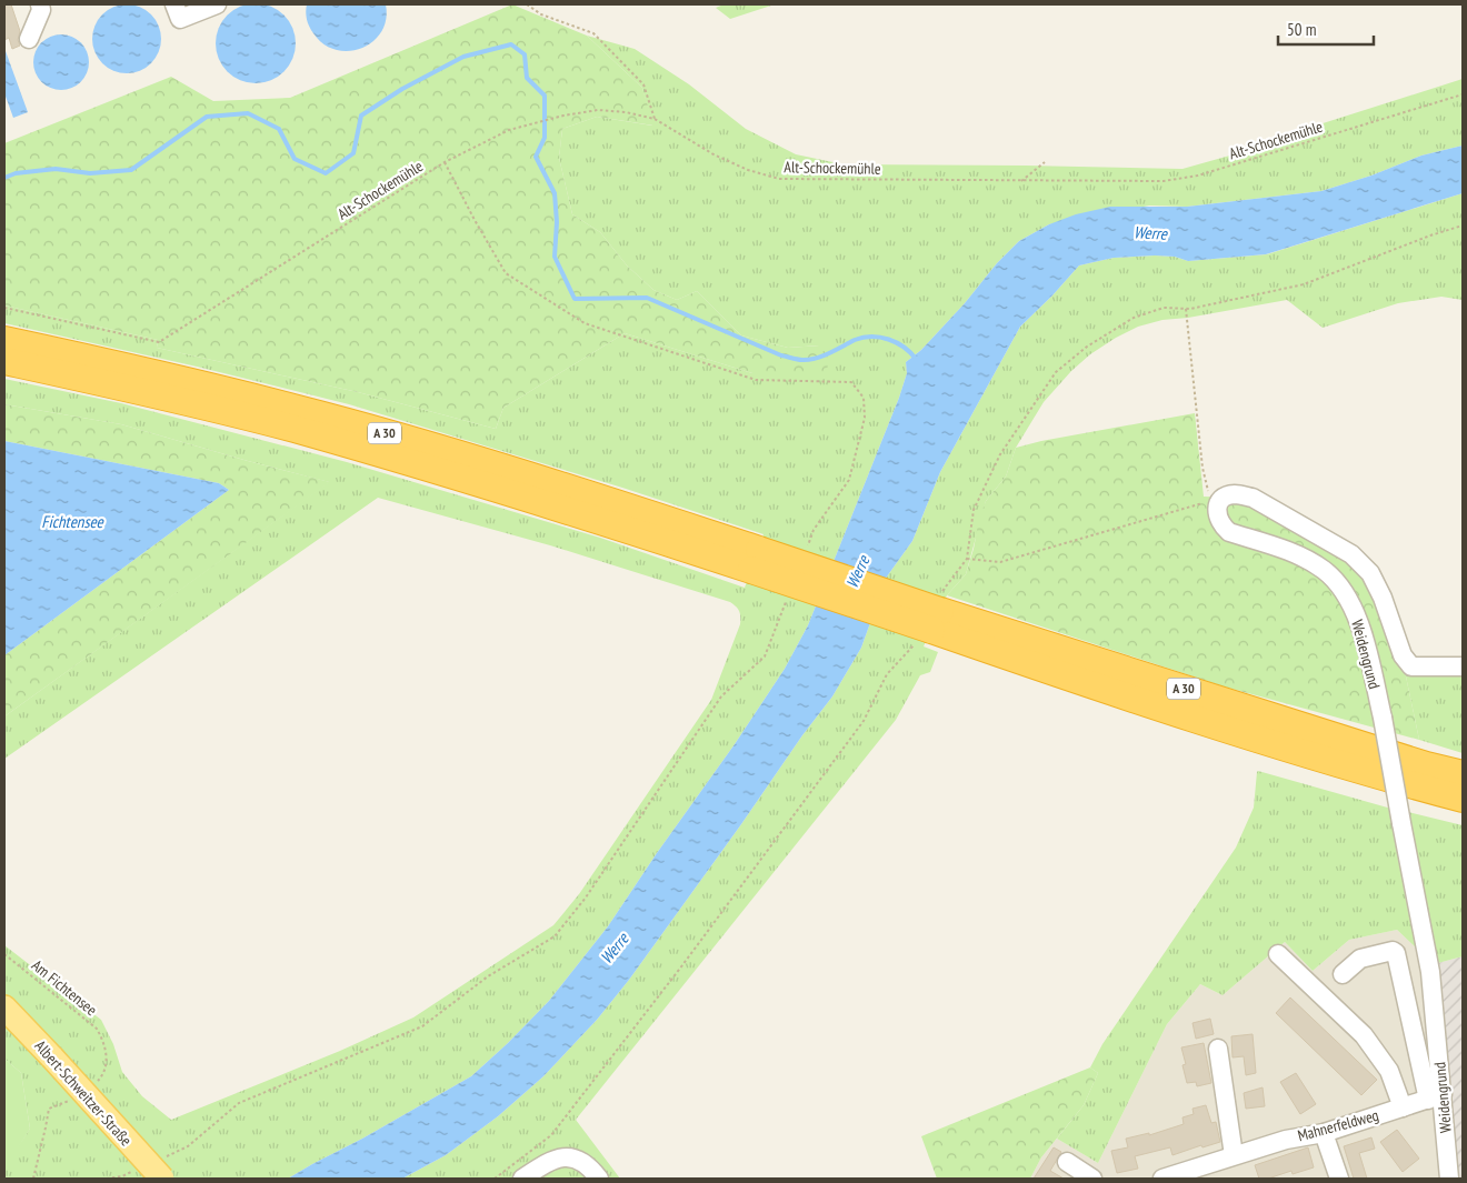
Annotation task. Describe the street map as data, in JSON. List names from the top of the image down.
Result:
{
  "streets": {
    "highway": ["A 30"],
    "main road": ["Albert-Schweitzer-Straße"],
    "street": ["Weidengrund", "Mahnerfeldweg"],
    "path": ["Alt-Schockemühle", "Am Fichtensee"]
  },
  "crossings": [
    ["Weidengrund", "Mahnerfeldweg"]
  ],
  "water": ["Werre", "Fichtensee"],
  "scale_bar": "50 m"
}
